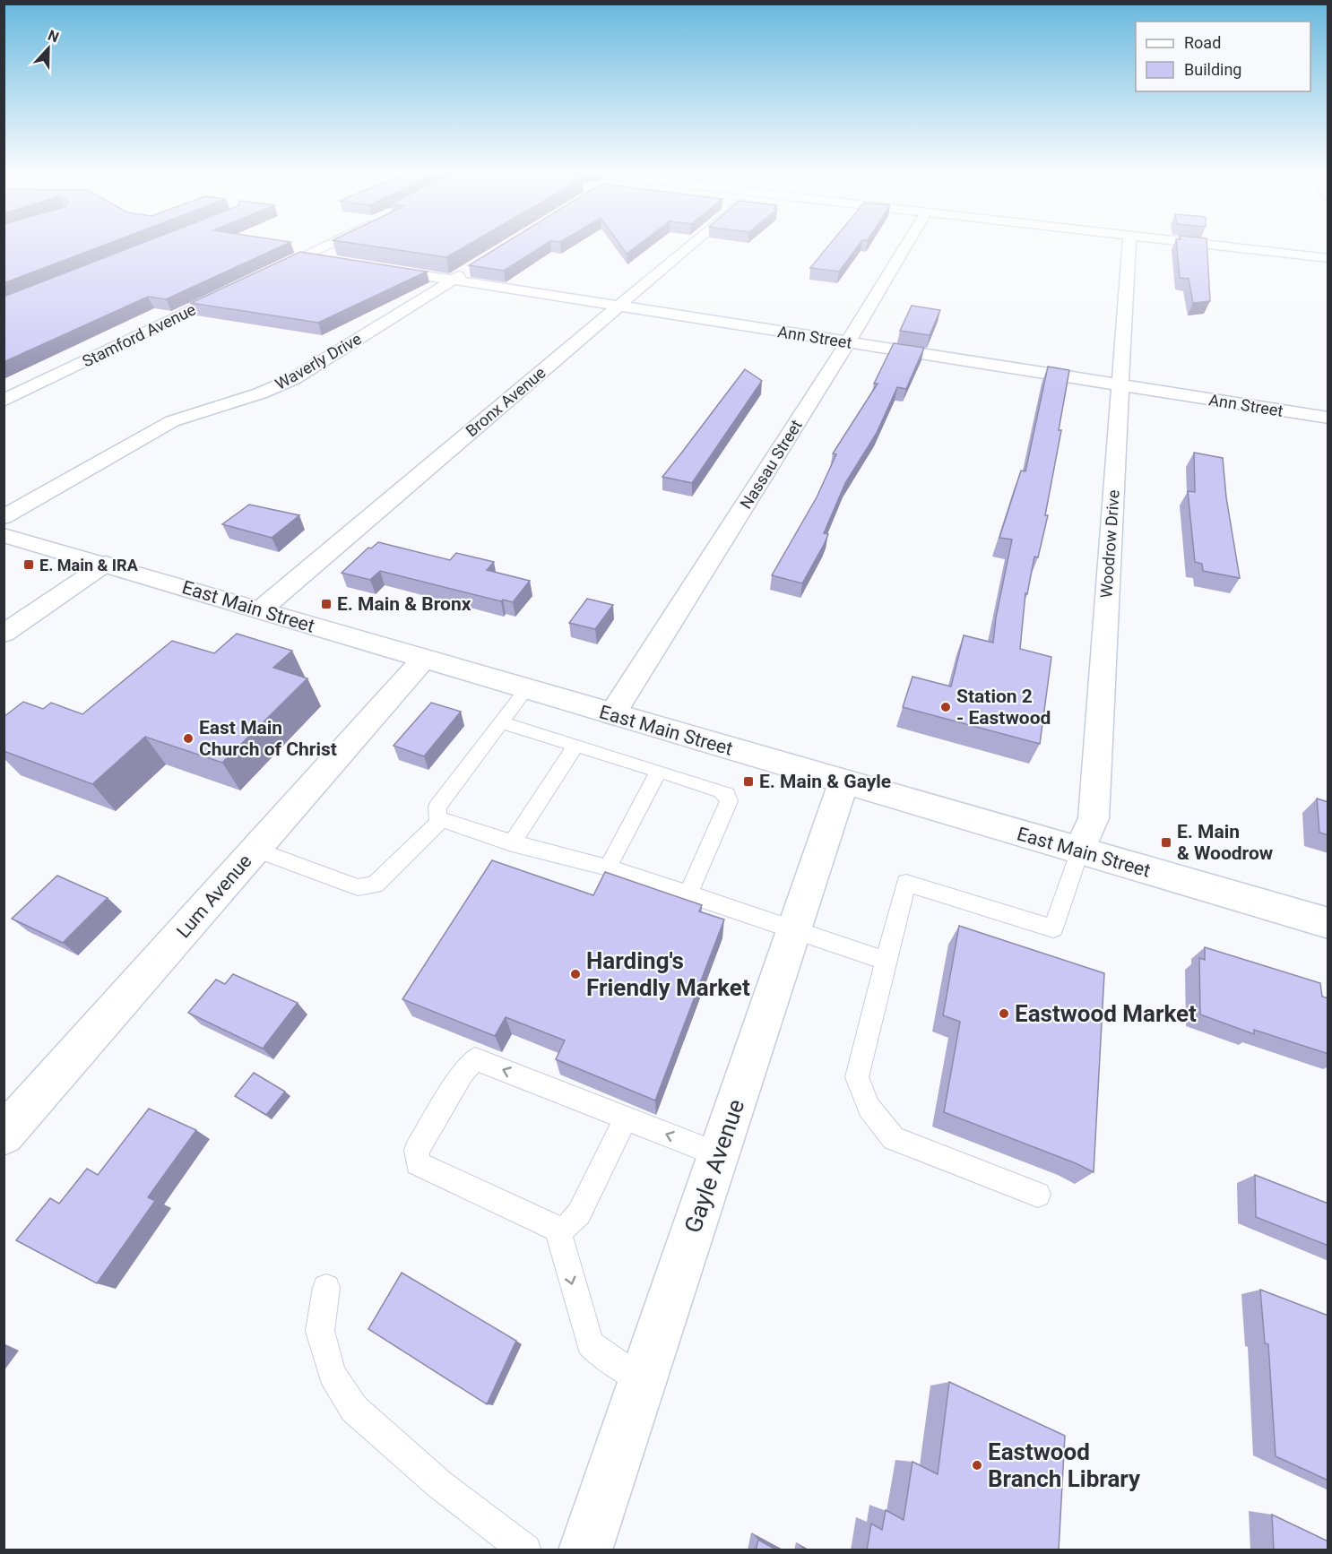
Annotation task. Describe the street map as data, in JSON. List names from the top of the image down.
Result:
{
  "streets": {
    "street": [
      "Stamford Avenue",
      "Ann Street",
      "Waverly Drive",
      "Bronx Avenue",
      "Nassau Street",
      "Woodrow Drive",
      "East Main Street",
      "Lum Avenue",
      "Gayle Avenue"
    ]
  },
  "crossings": [
    ["Ann Street", "Waverly Drive"],
    ["Ann Street", "Bronx Avenue"],
    ["Ann Street", "Nassau Street"],
    ["Ann Street", "Woodrow Drive"],
    ["Bronx Avenue", "East Main Street"],
    ["Nassau Street", "East Main Street"],
    ["Woodrow Drive", "East Main Street"],
    ["East Main Street", "Lum Avenue"],
    ["East Main Street", "Gayle Avenue"]
  ],
  "places": {
    "transit": [
      "E. Main & IRA",
      "E. Main & Bronx",
      "E. Main & Gayle",
      "E. Main & Woodrow"
    ],
    "other": [
      "Station 2 - Eastwood",
      "East Main Church of Christ",
      "Harding's Friendly Market",
      "Eastwood Market",
      "Eastwood Branch Library"
    ]
  },
  "legend": ["Road", "Building"],
  "north": "top"
}
